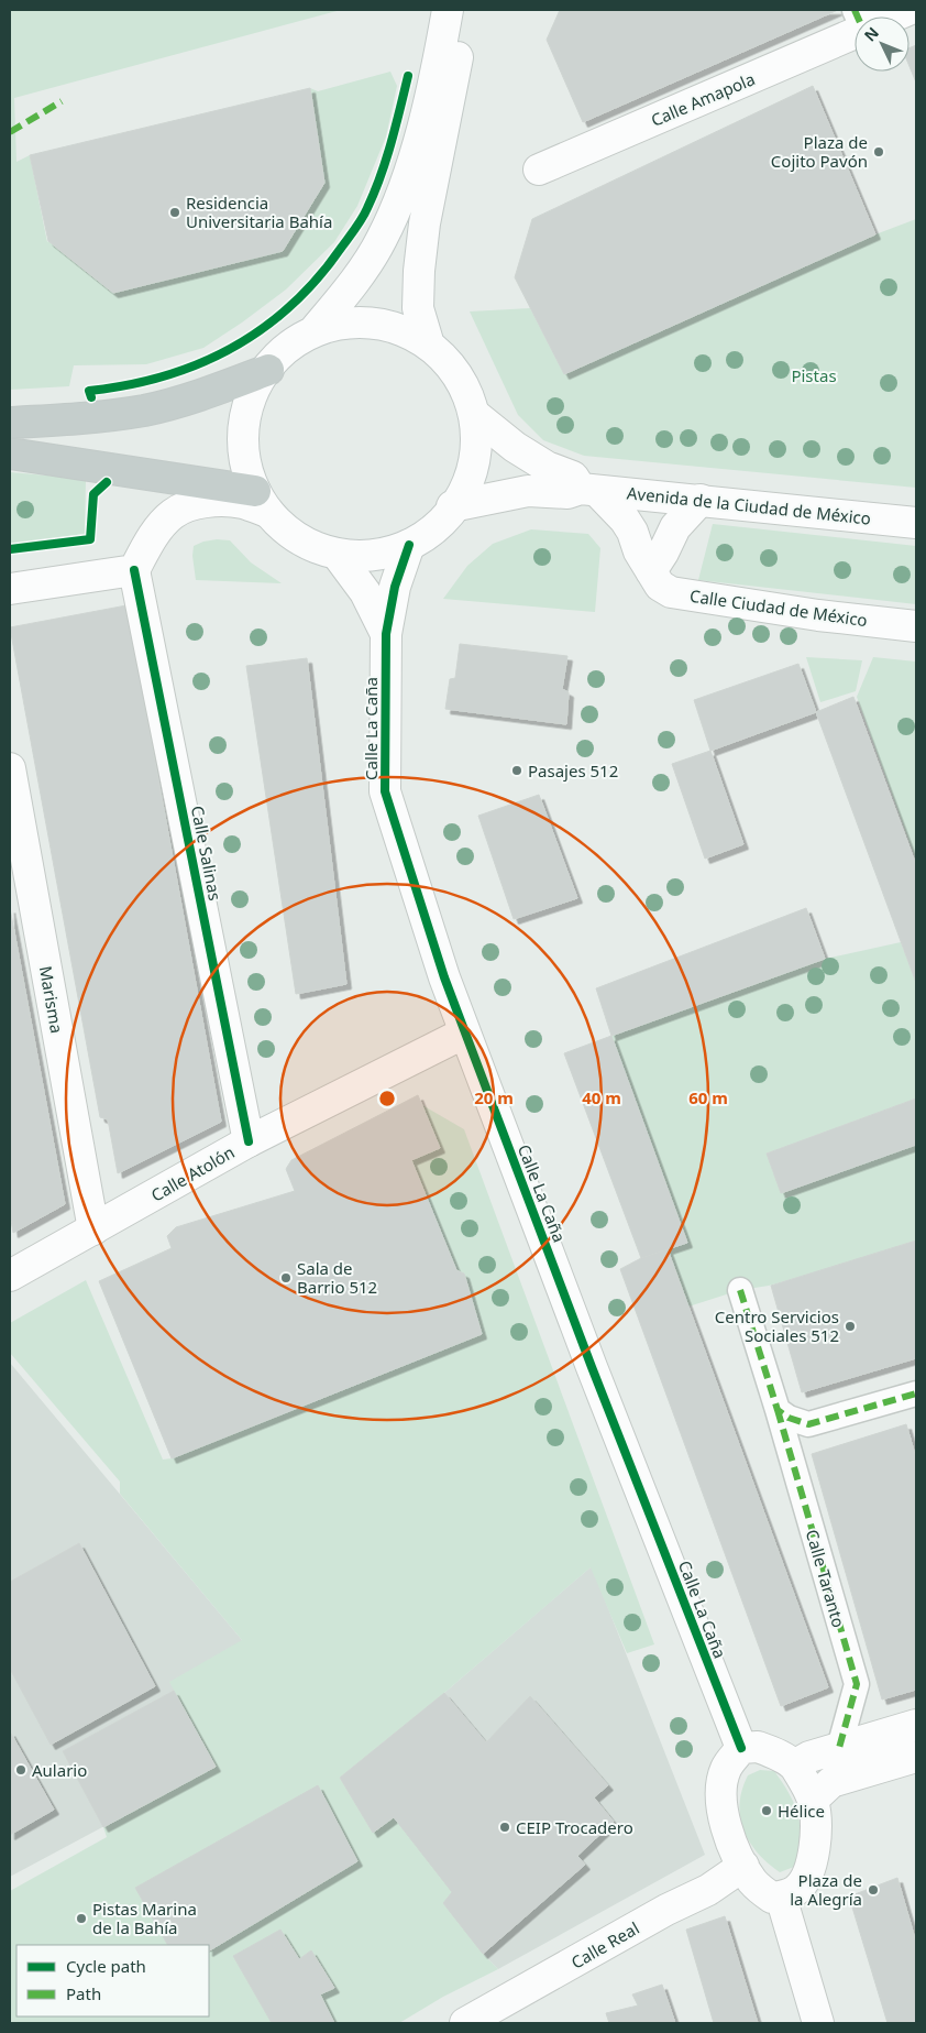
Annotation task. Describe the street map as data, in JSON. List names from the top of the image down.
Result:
{
  "streets": {
    "street": [
      "Calle Amapola",
      "Avenida de la Ciudad de México",
      "Calle Ciudad de México",
      "Calle La Caña",
      "Calle Salinas",
      "Marisma",
      "Calle Atolón",
      "Calle Taranto",
      "Calle Real"
    ]
  },
  "crossings": [
    ["Avenida de la Ciudad de México", "Calle Ciudad de México"],
    ["Calle La Caña", "Calle Atolón"],
    ["Calle La Caña", "Calle Real"],
    ["Calle Salinas", "Calle Atolón"],
    ["Marisma", "Calle Atolón"]
  ],
  "parks": ["Pistas"],
  "places": [
    "Plaza de Cojito Pavón",
    "Residencia Universitaria Bahía",
    "Pasajes 512",
    "Sala de Barrio 512",
    "Centro Servicios Sociales 512",
    "Aulario",
    "Hélice",
    "CEIP Trocadero",
    "Plaza de la Alegría",
    "Pistas Marina de la Bahía"
  ],
  "legend": ["Cycle path", "Path"],
  "north": "top left",
  "rings": ["20 m", "40 m", "60 m"]
}
